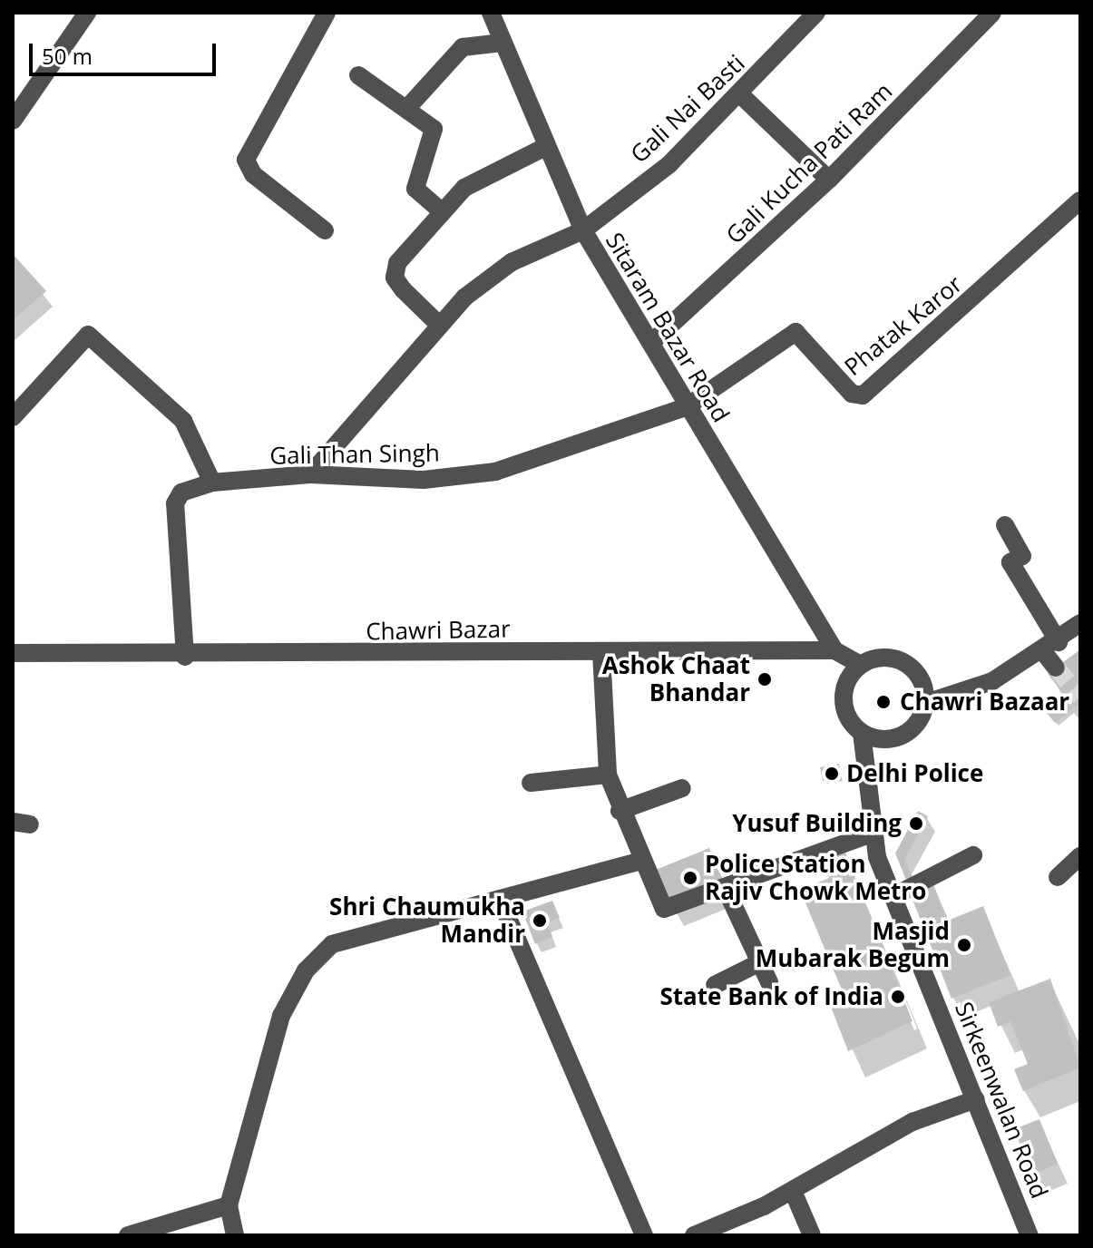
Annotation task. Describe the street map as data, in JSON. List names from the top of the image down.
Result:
{
  "streets": {
    "street": [
      "Gali Nai Basti",
      "Gali Kucha Pati Ram",
      "Phatak Karor",
      "Sitaram Bazar Road",
      "Gali Than Singh",
      "Chawri Bazar",
      "Sirkeenwalan Road"
    ]
  },
  "crossings": [
    ["Gali Nai Basti", "Sitaram Bazar Road"],
    ["Gali Nai Basti", "Gali Than Singh"],
    ["Gali Kucha Pati Ram", "Sitaram Bazar Road"],
    ["Phatak Karor", "Sitaram Bazar Road"],
    ["Phatak Karor", "Gali Than Singh"],
    ["Sitaram Bazar Road", "Gali Than Singh"],
    ["Sitaram Bazar Road", "Chawri Bazar"],
    ["Gali Than Singh", "Chawri Bazar"],
    ["Chawri Bazar", "Sirkeenwalan Road"]
  ],
  "places": [
    "Ashok Chaat Bhandar",
    "Chawri Bazaar",
    "Delhi Police",
    "Yusuf Building",
    "Police Station Rajiv Chowk Metro",
    "Shri Chaumukha Mandir",
    "Masjid Mubarak Begum",
    "State Bank of India"
  ],
  "scale_bar": "50 m"
}
